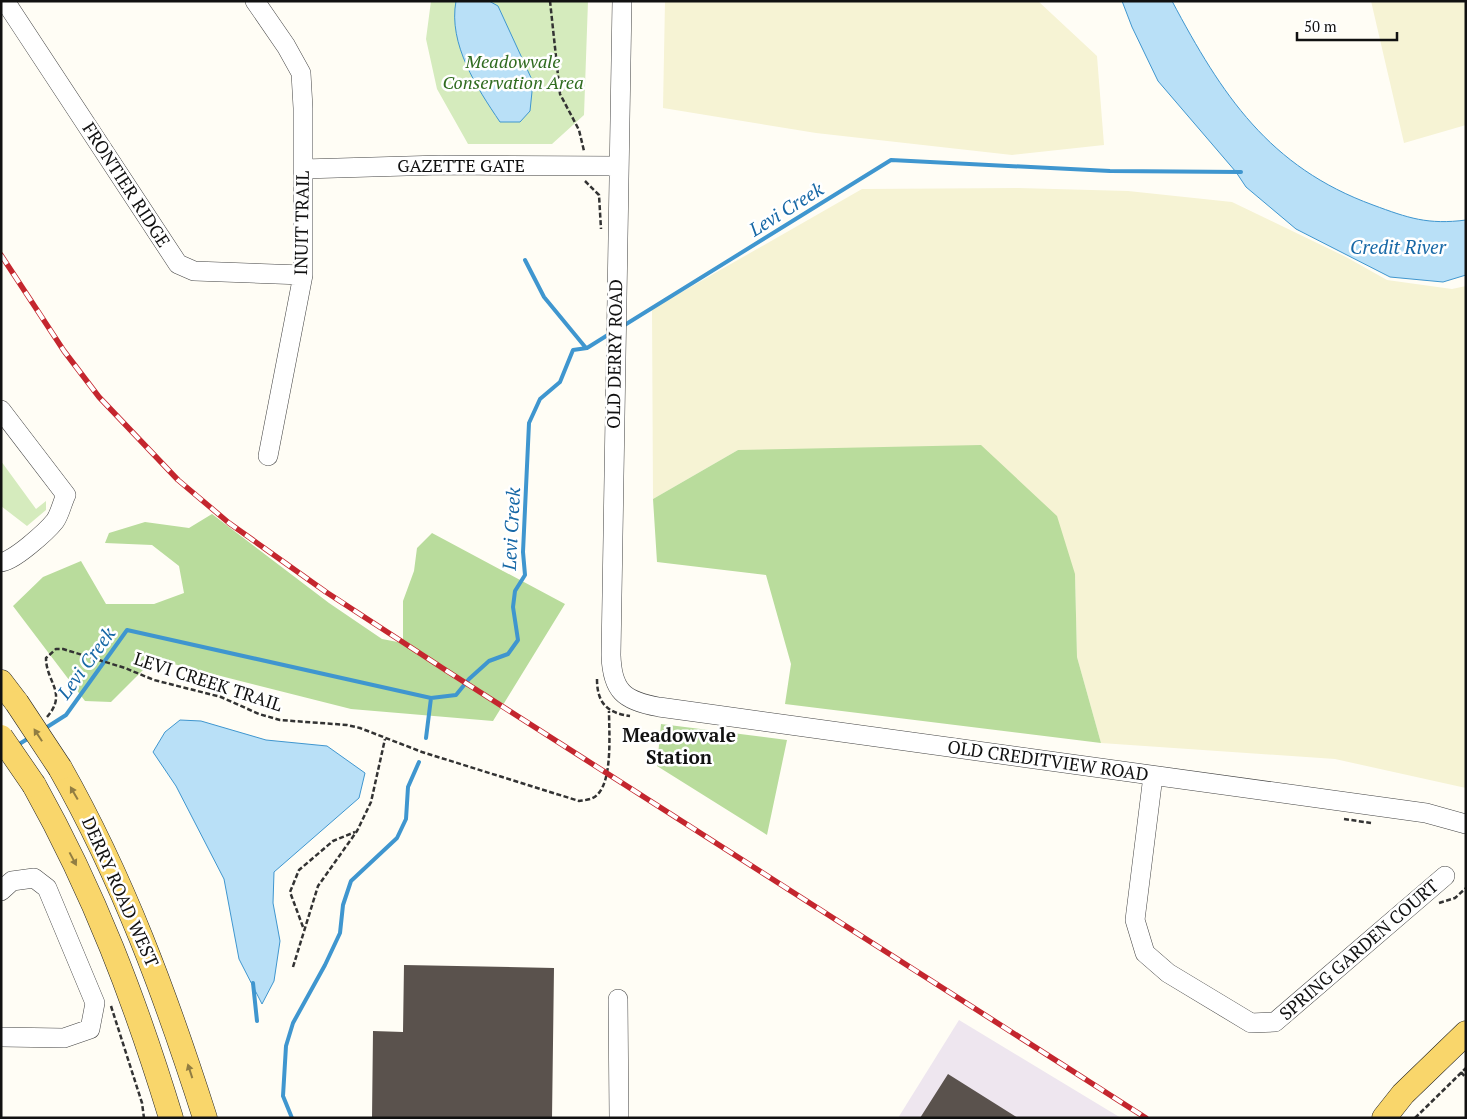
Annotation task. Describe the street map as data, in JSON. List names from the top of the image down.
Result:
{
  "streets": {
    "main road": ["DERRY ROAD WEST"],
    "street": [
      "GAZETTE GATE",
      "FRONTIER RIDGE",
      "INUIT TRAIL",
      "OLD DERRY ROAD",
      "OLD CREDITVIEW ROAD",
      "SPRING GARDEN COURT"
    ],
    "path": ["LEVI CREEK TRAIL"]
  },
  "crossings": [
    ["GAZETTE GATE", "INUIT TRAIL"],
    ["GAZETTE GATE", "OLD DERRY ROAD"],
    ["FRONTIER RIDGE", "INUIT TRAIL"],
    ["OLD DERRY ROAD", "OLD CREDITVIEW ROAD"],
    ["OLD CREDITVIEW ROAD", "SPRING GARDEN COURT"]
  ],
  "districts": ["Meadowvale Station"],
  "water": ["Levi Creek", "Credit River"],
  "parks": ["Meadowvale Conservation Area"],
  "scale_bar": "50 m"
}
